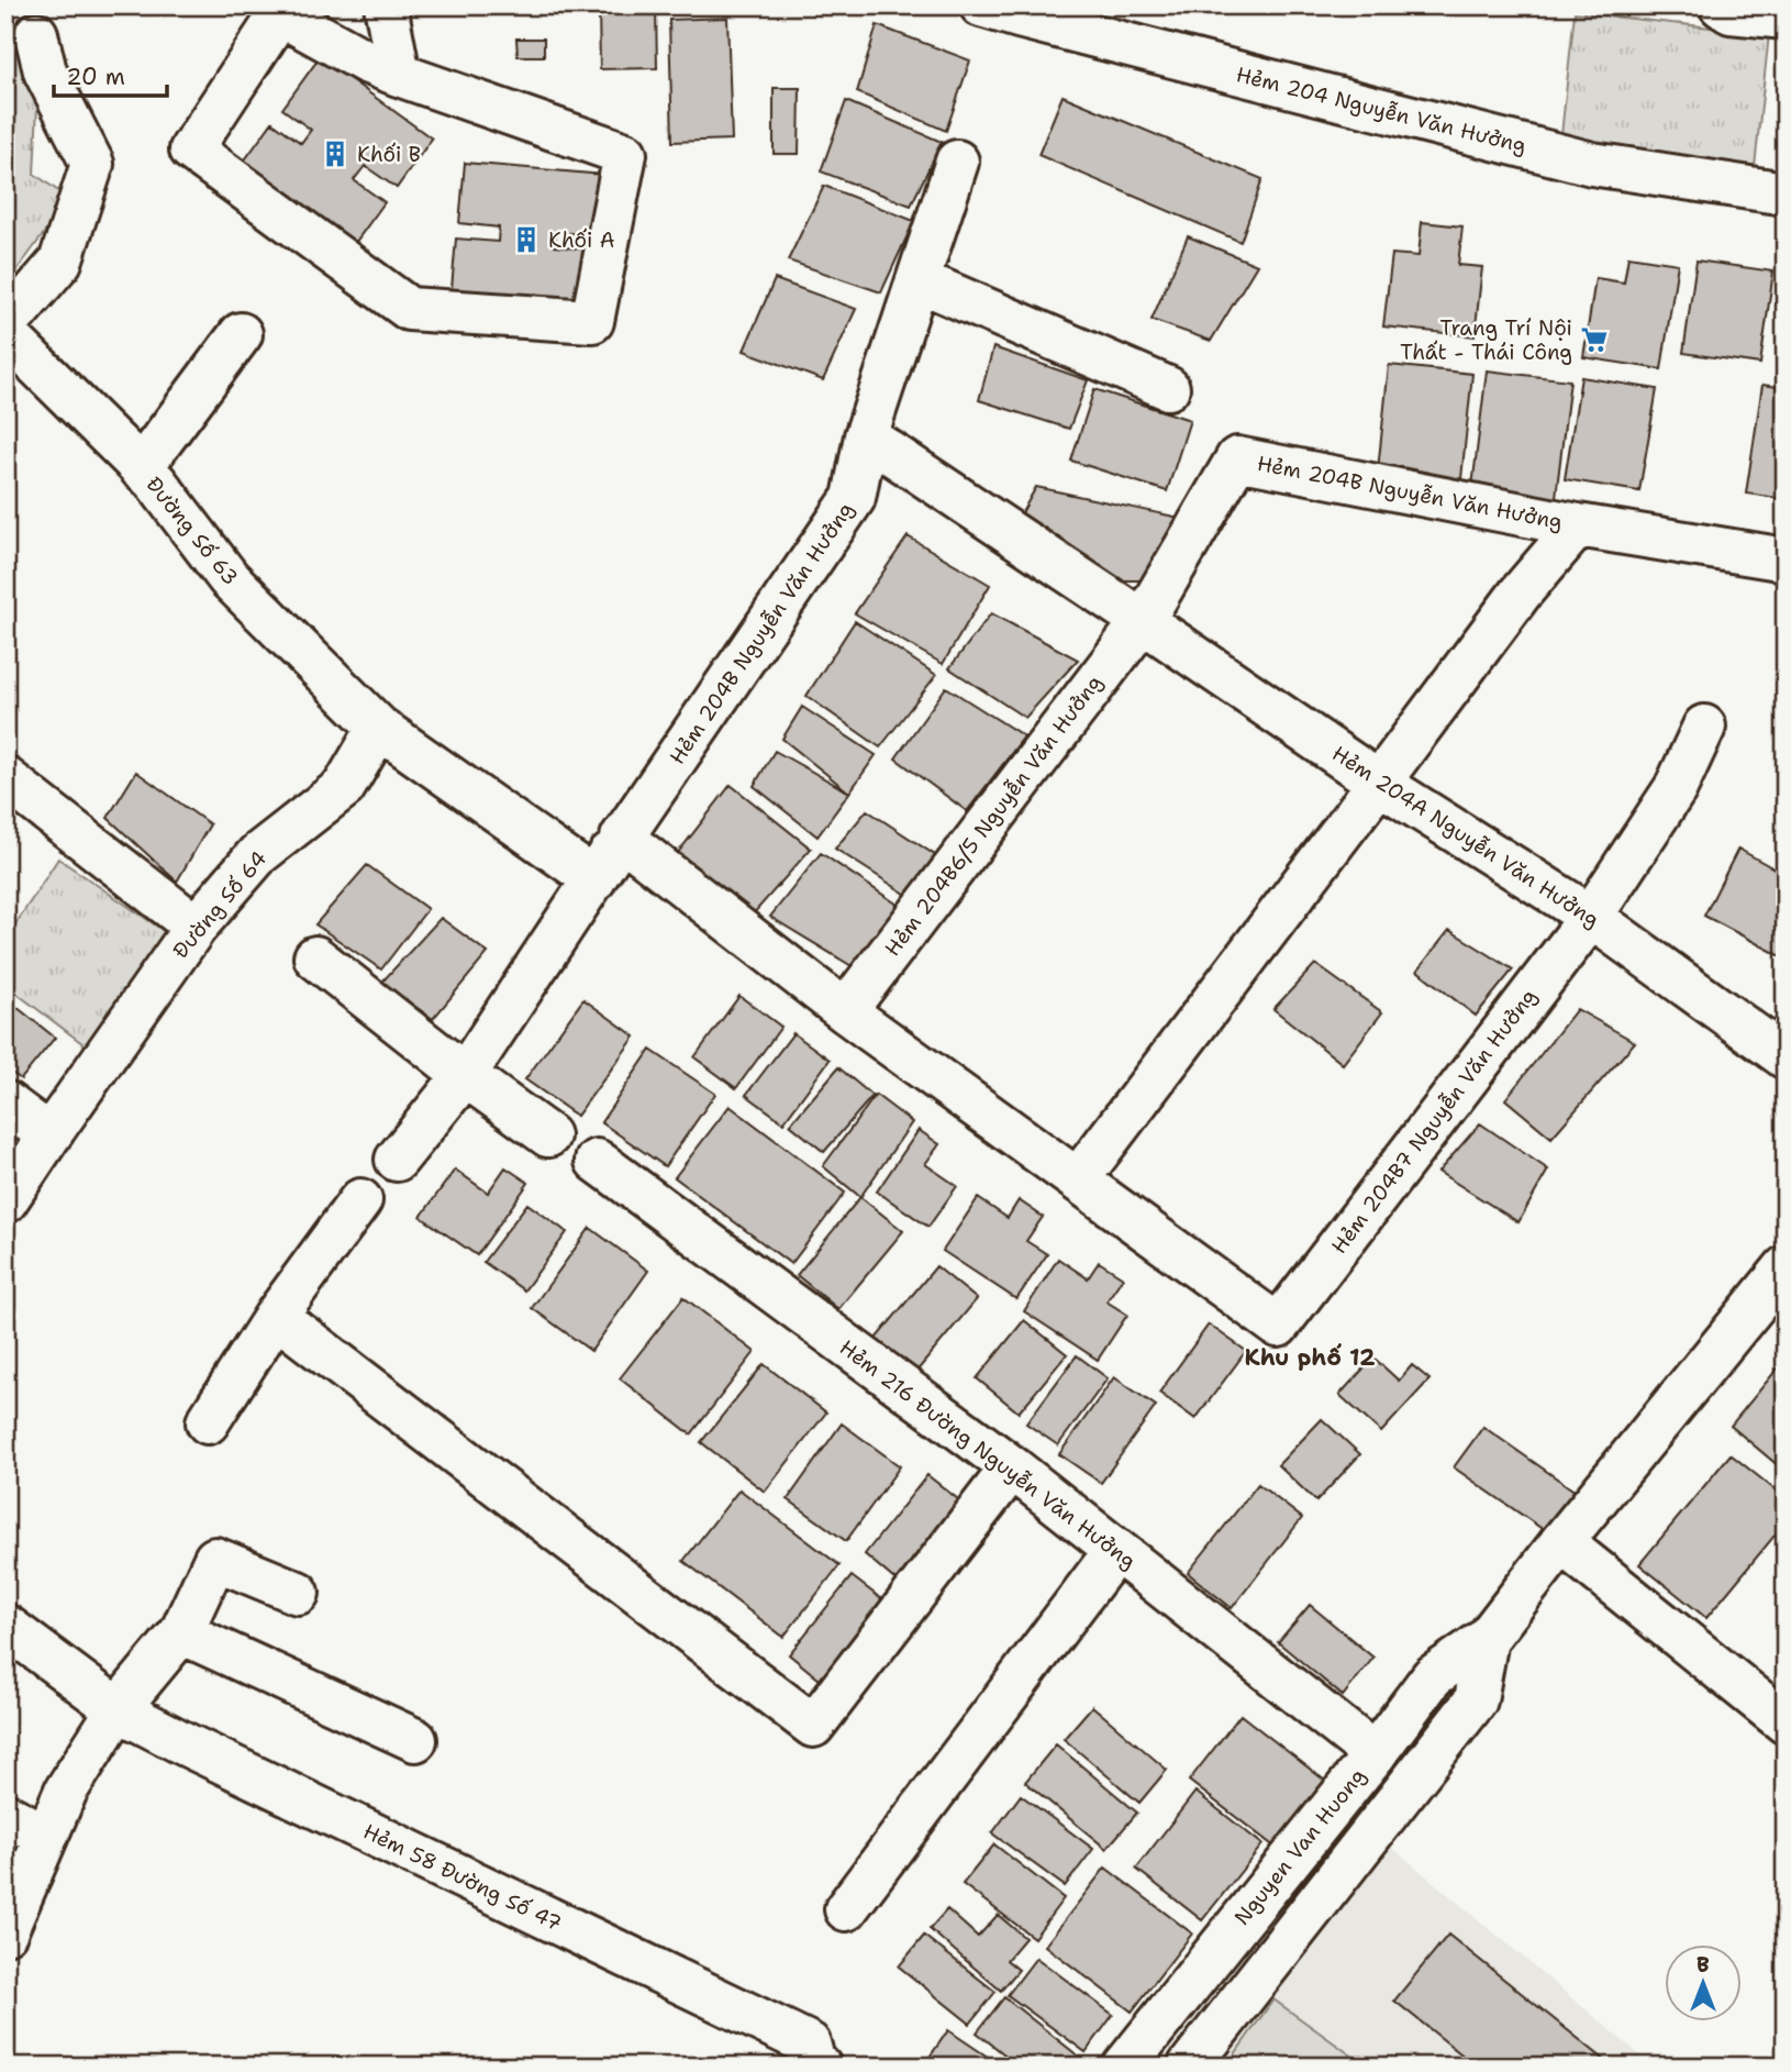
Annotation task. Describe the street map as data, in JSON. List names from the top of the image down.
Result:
{
  "streets": {
    "street": [
      "Hẻm 204 Nguyễn Văn Hưởng",
      "Hẻm 204B Nguyễn Văn Hưởng",
      "Đường Số 63",
      "Hẻm 204B6/5 Nguyễn Văn Hưởng",
      "Hẻm 204A Nguyễn Văn Hưởng",
      "Đường Số 64",
      "Hẻm 204B7 Nguyễn Văn Hưởng",
      "Hẻm 216 Đường Nguyễn Văn Hưởng",
      "Nguyen Van Huong",
      "Hẻm 58 Đường Số 47"
    ]
  },
  "crossings": [
    ["Hẻm 204B Nguyễn Văn Hưởng", "Hẻm 204B6/5 Nguyễn Văn Hưởng"],
    ["Hẻm 204B Nguyễn Văn Hưởng", "Hẻm 204A Nguyễn Văn Hưởng"],
    ["Hẻm 204B Nguyễn Văn Hưởng", "Hẻm 204B7 Nguyễn Văn Hưởng"],
    ["Đường Số 63", "Đường Số 64"],
    ["Hẻm 204B6/5 Nguyễn Văn Hưởng", "Hẻm 204A Nguyễn Văn Hưởng"],
    ["Hẻm 204A Nguyễn Văn Hưởng", "Hẻm 204B7 Nguyễn Văn Hưởng"],
    ["Hẻm 216 Đường Nguyễn Văn Hưởng", "Nguyen Van Huong"]
  ],
  "districts": ["Khu phố 12"],
  "places": {
    "building": ["Khối B", "Khối A"],
    "supermarket": ["Trang Trí Nội Thất - Thái Công"]
  },
  "scale_bar": "20 m",
  "north": "top"
}
